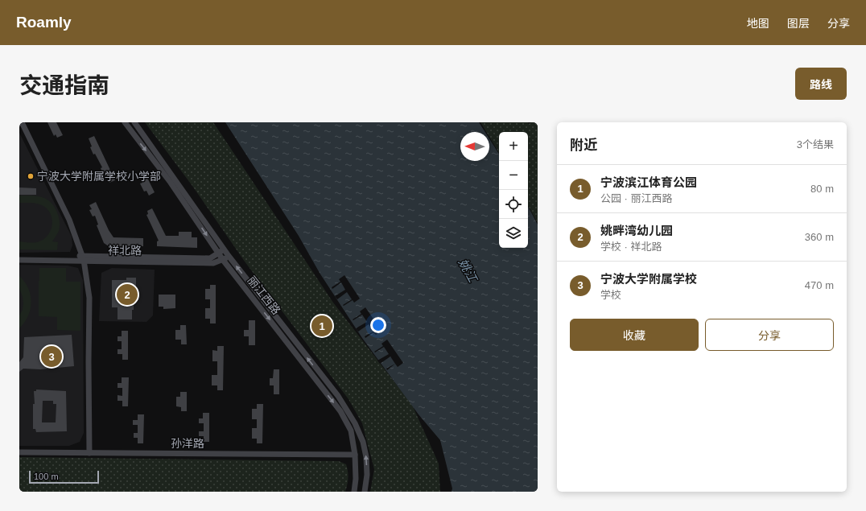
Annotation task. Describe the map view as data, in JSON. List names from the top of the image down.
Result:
{
  "streets": {
    "street": ["祥北路", "丽江西路", "孙洋路"]
  },
  "crossings": [
    ["祥北路", "丽江西路"],
    ["丽江西路", "孙洋路"]
  ],
  "water": ["姚江"],
  "places": ["宁波大学附属学校小学部"],
  "scale_bar": "100 m",
  "north": "left",
  "page": {
    "header": "Roamly",
    "nav": ["地图", "图层", "分享"],
    "title": "交通指南",
    "buttons": [
      "路线",
      ["收藏", "分享"]
    ],
    "heading": ["附近", "3个结果"],
    "map_buttons": ["+", "−"],
    "list": [
      {
        "mark": "1",
        "name": "宁波滨江体育公园",
        "note": "公园 · 丽江西路",
        "value": "80 m"
      },
      {
        "mark": "2",
        "name": "姚畔湾幼儿园",
        "note": "学校 · 祥北路",
        "value": "360 m"
      },
      {
        "mark": "3",
        "name": "宁波大学附属学校",
        "note": "学校",
        "value": "470 m"
      }
    ],
    "pins": ["2", "1", "3"],
    "scale": "100 m"
  }
}
